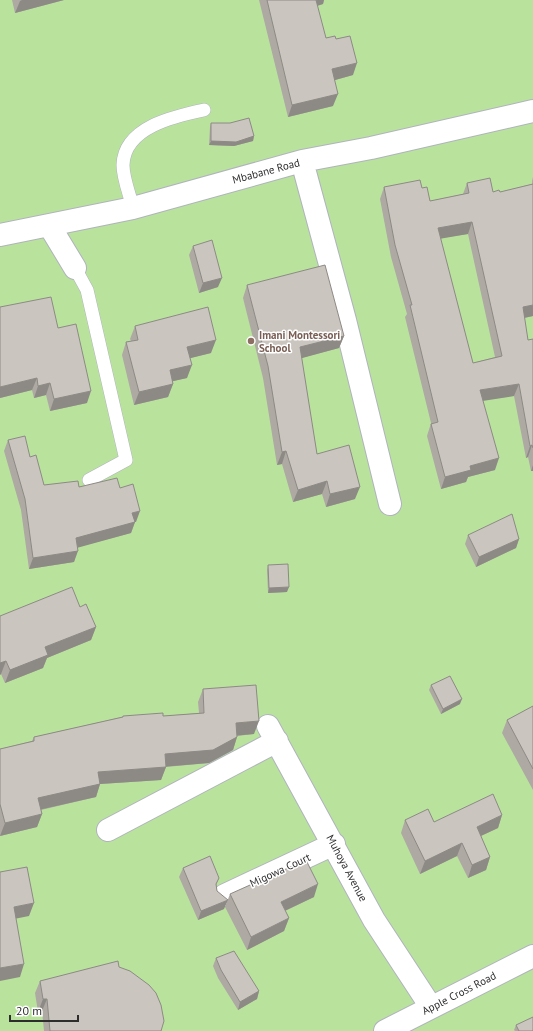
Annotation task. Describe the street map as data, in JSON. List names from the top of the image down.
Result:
{
  "streets": {
    "street": [
      "Mbabane Road",
      "Muhoya Avenue",
      "Migowa Court",
      "Apple Cross Road"
    ]
  },
  "crossings": [
    ["Muhoya Avenue", "Migowa Court"],
    ["Muhoya Avenue", "Apple Cross Road"]
  ],
  "places": ["Imani Montessori School"],
  "scale_bar": "20 m"
}
